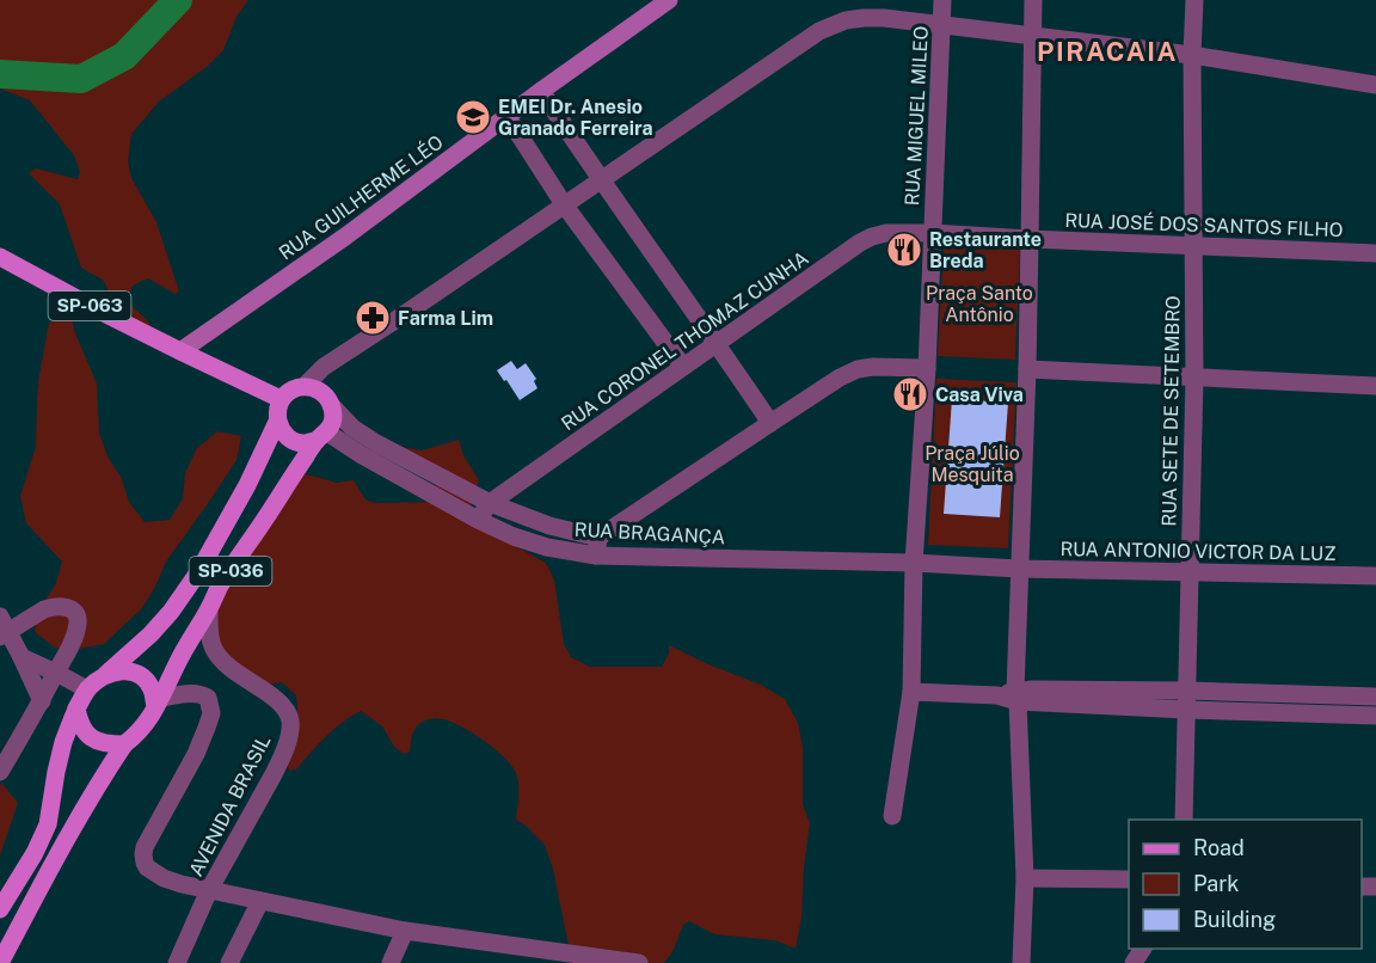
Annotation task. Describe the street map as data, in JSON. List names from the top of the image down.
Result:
{
  "streets": {
    "main road": ["RUA GUILHERME LÉO", "SP-063", "SP-036"],
    "street": [
      "RUA MIGUEL MILEO",
      "RUA JOSÉ DOS SANTOS FILHO",
      "RUA CORONEL THOMAZ CUNHA",
      "RUA SETE DE SETEMBRO",
      "RUA BRAGANÇA",
      "RUA ANTONIO VICTOR DA LUZ",
      "AVENIDA BRASIL"
    ]
  },
  "crossings": [
    ["RUA MIGUEL MILEO", "RUA CORONEL THOMAZ CUNHA"],
    ["RUA GUILHERME LÉO", "SP-063"],
    ["RUA JOSÉ DOS SANTOS FILHO", "RUA SETE DE SETEMBRO"],
    ["RUA CORONEL THOMAZ CUNHA", "RUA BRAGANÇA"],
    ["RUA SETE DE SETEMBRO", "RUA ANTONIO VICTOR DA LUZ"],
    ["RUA BRAGANÇA", "SP-036"],
    ["SP-036", "AVENIDA BRASIL"]
  ],
  "districts": ["PIRACAIA"],
  "parks": ["Praça Santo Antônio", "Praça Júlio Mesquita"],
  "places": {
    "school or university": ["EMEI Dr. Anesio Granado Ferreira"],
    "restaurant": ["Restaurante Breda", "Casa Viva"],
    "pharmacy": ["Farma Lim"]
  },
  "legend": ["Road", "Park", "Building"]
}
